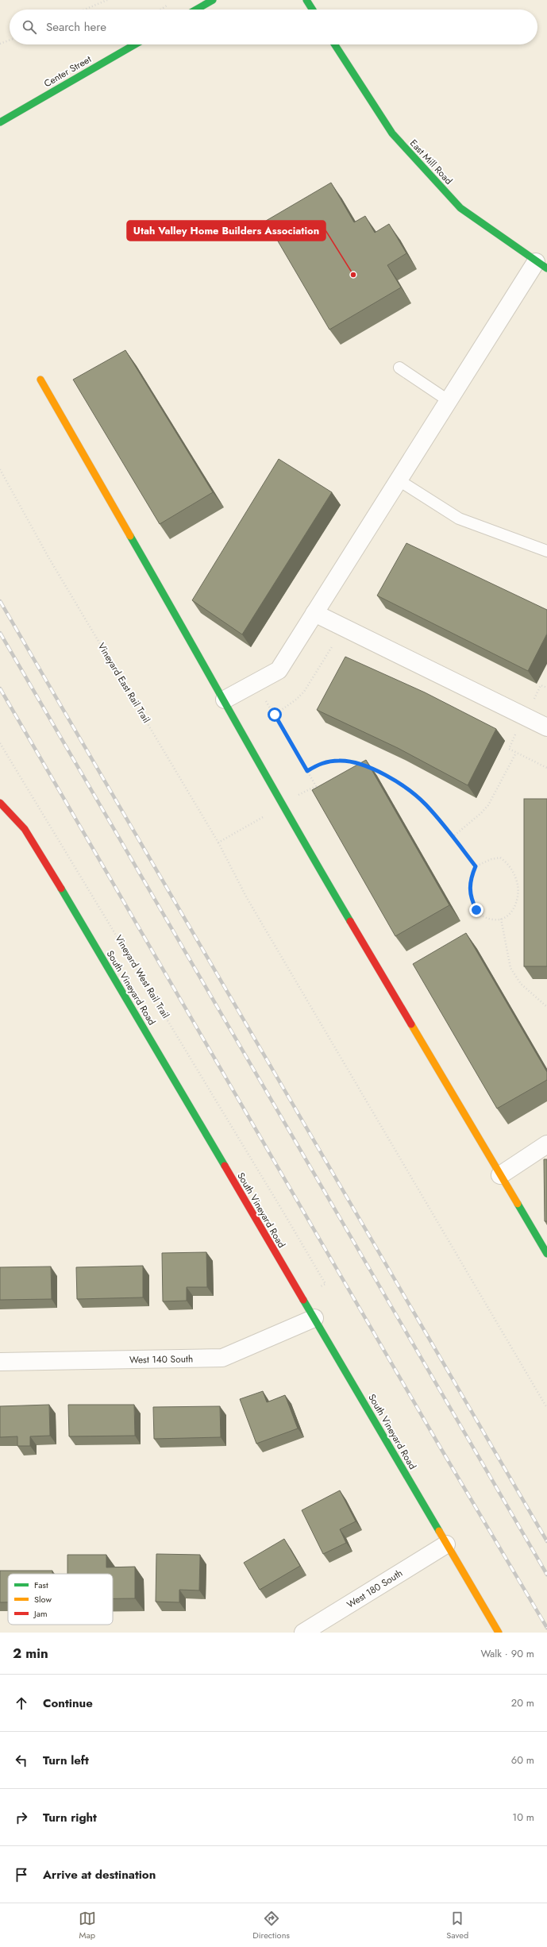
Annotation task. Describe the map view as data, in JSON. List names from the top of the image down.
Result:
{
  "streets": {
    "street": [
      "Center Street",
      "East Mill Road",
      "South Vineyard Road",
      "West 140 South",
      "West 180 South"
    ],
    "path": ["Vineyard East Rail Trail", "Vineyard West Rail Trail"]
  },
  "crossings": [
    ["South Vineyard Road", "West 140 South"],
    ["South Vineyard Road", "West 180 South"]
  ],
  "places": ["Utah Valley Home Builders Association"],
  "legend": ["Fast", "Slow", "Jam"],
  "page": {
    "search": "Search here",
    "heading": ["2 min", "Walk · 90 m"],
    "list": [
      ["Continue", "20 m"],
      ["Turn left", "60 m"],
      ["Turn right", "10 m"],
      "Arrive at destination"
    ],
    "nav": ["Map", "Directions", "Saved"]
  }
}
